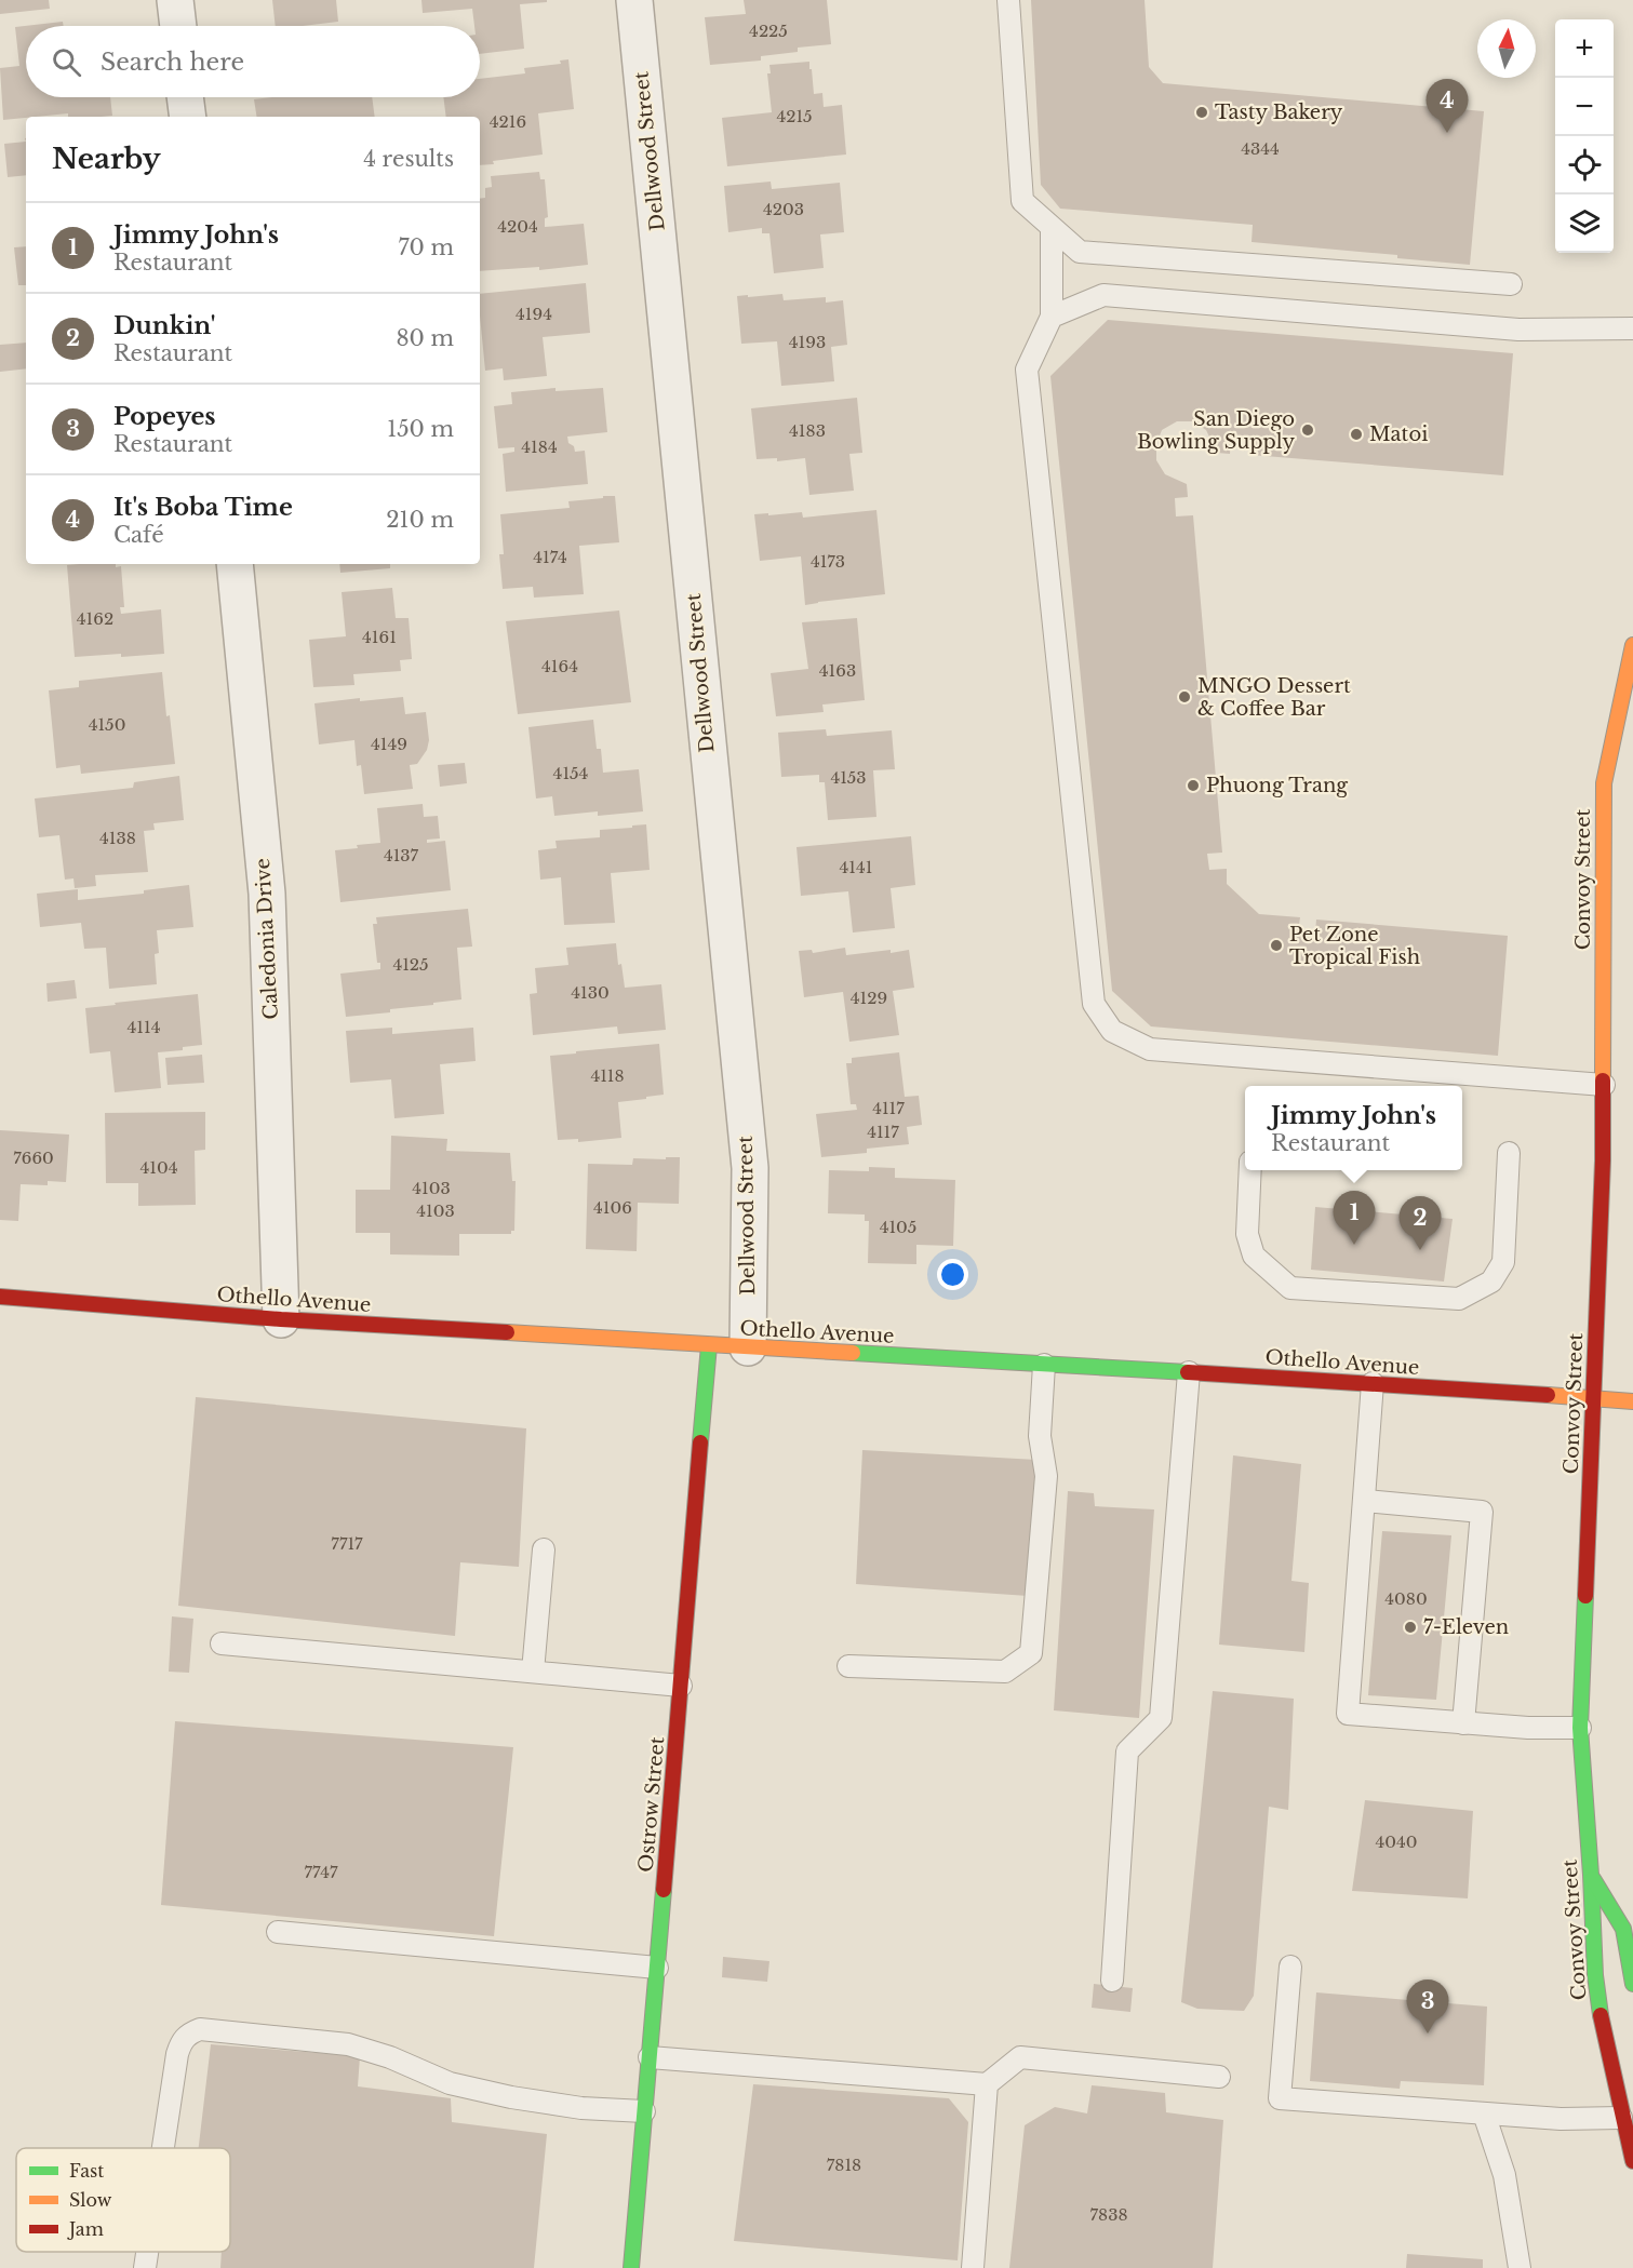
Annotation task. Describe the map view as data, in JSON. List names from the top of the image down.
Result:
{
  "streets": {
    "street": [
      "Dellwood Street",
      "Convoy Street",
      "Caledonia Drive",
      "Othello Avenue",
      "Ostrow Street"
    ]
  },
  "crossings": [
    ["Dellwood Street", "Othello Avenue"],
    ["Convoy Street", "Othello Avenue"],
    ["Caledonia Drive", "Othello Avenue"],
    ["Othello Avenue", "Ostrow Street"]
  ],
  "places": [
    "Tasty Bakery",
    "San Diego Bowling Supply",
    "Matoi",
    "MNGO Dessert & Coffee Bar",
    "Phuong Trang",
    "Pet Zone Tropical Fish",
    "7-Eleven"
  ],
  "house_numbers": [
    "4225",
    "4215",
    "4216",
    "4344",
    "4203",
    "4204",
    "4194",
    "4193",
    "4183",
    "4184",
    "4174",
    "4173",
    "4162",
    "4161",
    "4164",
    "4163",
    "4150",
    "4149",
    "4154",
    "4153",
    "4138",
    "4137",
    "4141",
    "4125",
    "4130",
    "4129",
    "4114",
    "4118",
    "4117",
    "4117",
    "7660",
    "4104",
    "4103",
    "4106",
    "4103",
    "4105",
    "7717",
    "4080",
    "4040",
    "7747",
    "7818",
    "7838"
  ],
  "legend": ["Fast", "Slow", "Jam"],
  "north": "top",
  "page": {
    "map_buttons": ["+", "−"],
    "search": "Search here",
    "pins": [
      "4",
      "1",
      "2",
      "3"
    ],
    "heading": ["Nearby", "4 results"],
    "list": [
      {
        "mark": "1",
        "name": "Jimmy John's",
        "note": "Restaurant",
        "value": "70 m"
      },
      {
        "mark": "2",
        "name": "Dunkin'",
        "note": "Restaurant",
        "value": "80 m"
      },
      {
        "mark": "3",
        "name": "Popeyes",
        "note": "Restaurant",
        "value": "150 m"
      },
      {
        "mark": "4",
        "name": "It's Boba Time",
        "note": "Café",
        "value": "210 m"
      }
    ],
    "popup": ["Jimmy John's", "Restaurant"]
  }
}
